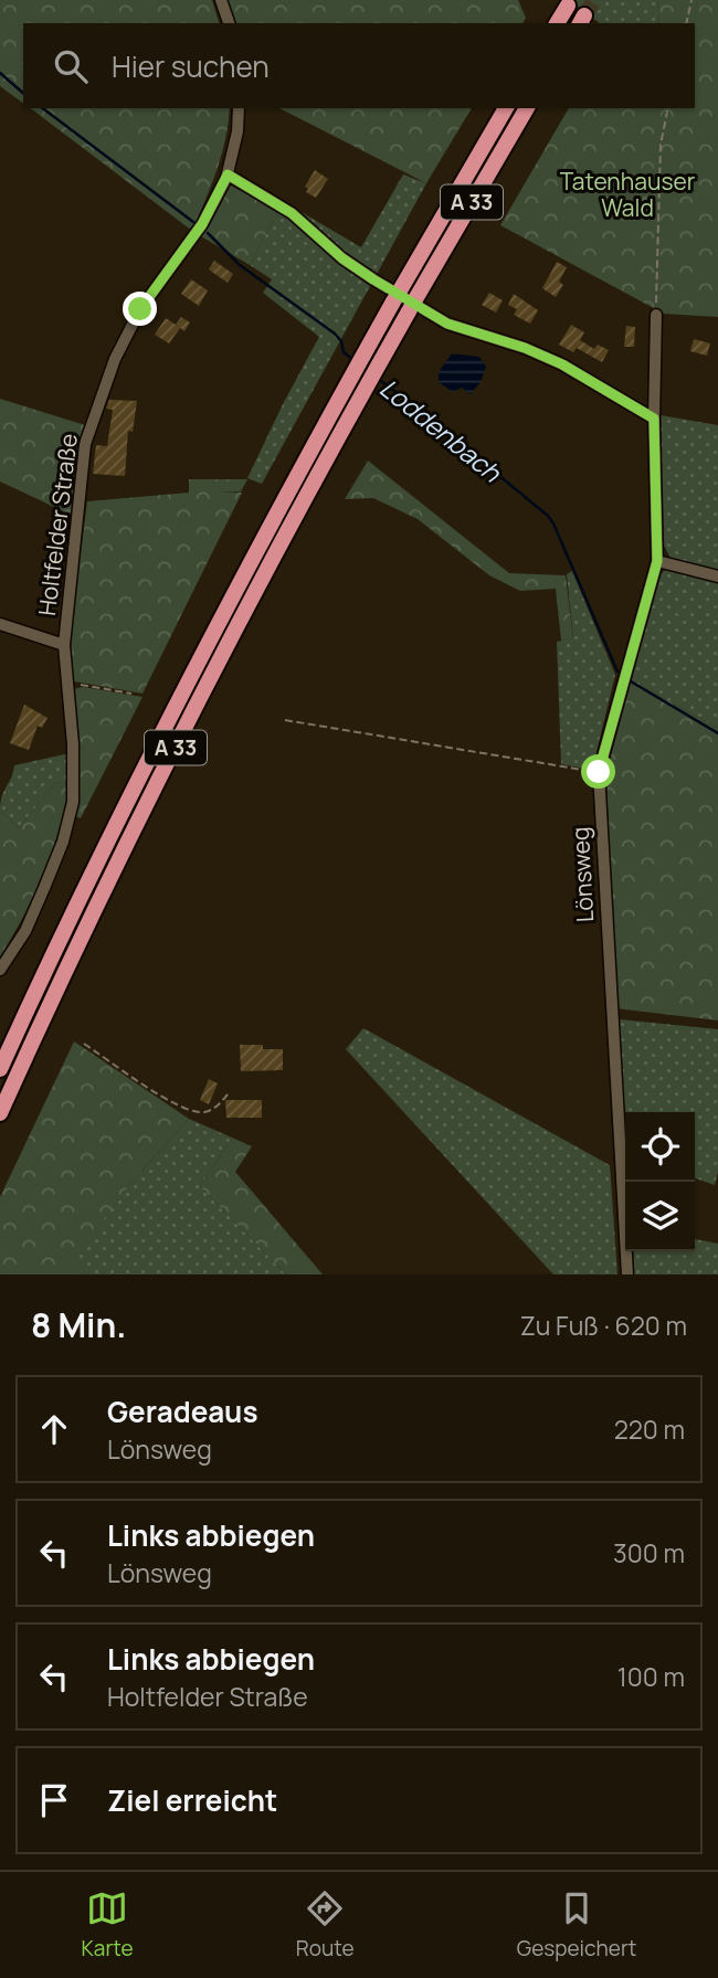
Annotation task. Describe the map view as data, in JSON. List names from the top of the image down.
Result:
{
  "streets": {
    "highway": ["A 33"],
    "street": ["Holtfelder Straße", "Lönsweg"]
  },
  "water": ["Loddenbach"],
  "parks": ["Tatenhauser Wald"],
  "page": {
    "search": "Hier suchen",
    "heading": ["8 Min.", "Zu Fuß · 620 m"],
    "list": [
      ["Geradeaus", "Lönsweg", "220 m"],
      ["Links abbiegen", "Lönsweg", "300 m"],
      ["Links abbiegen", "Holtfelder Straße", "100 m"],
      "Ziel erreicht"
    ],
    "nav": ["Karte", "Route", "Gespeichert"]
  }
}
